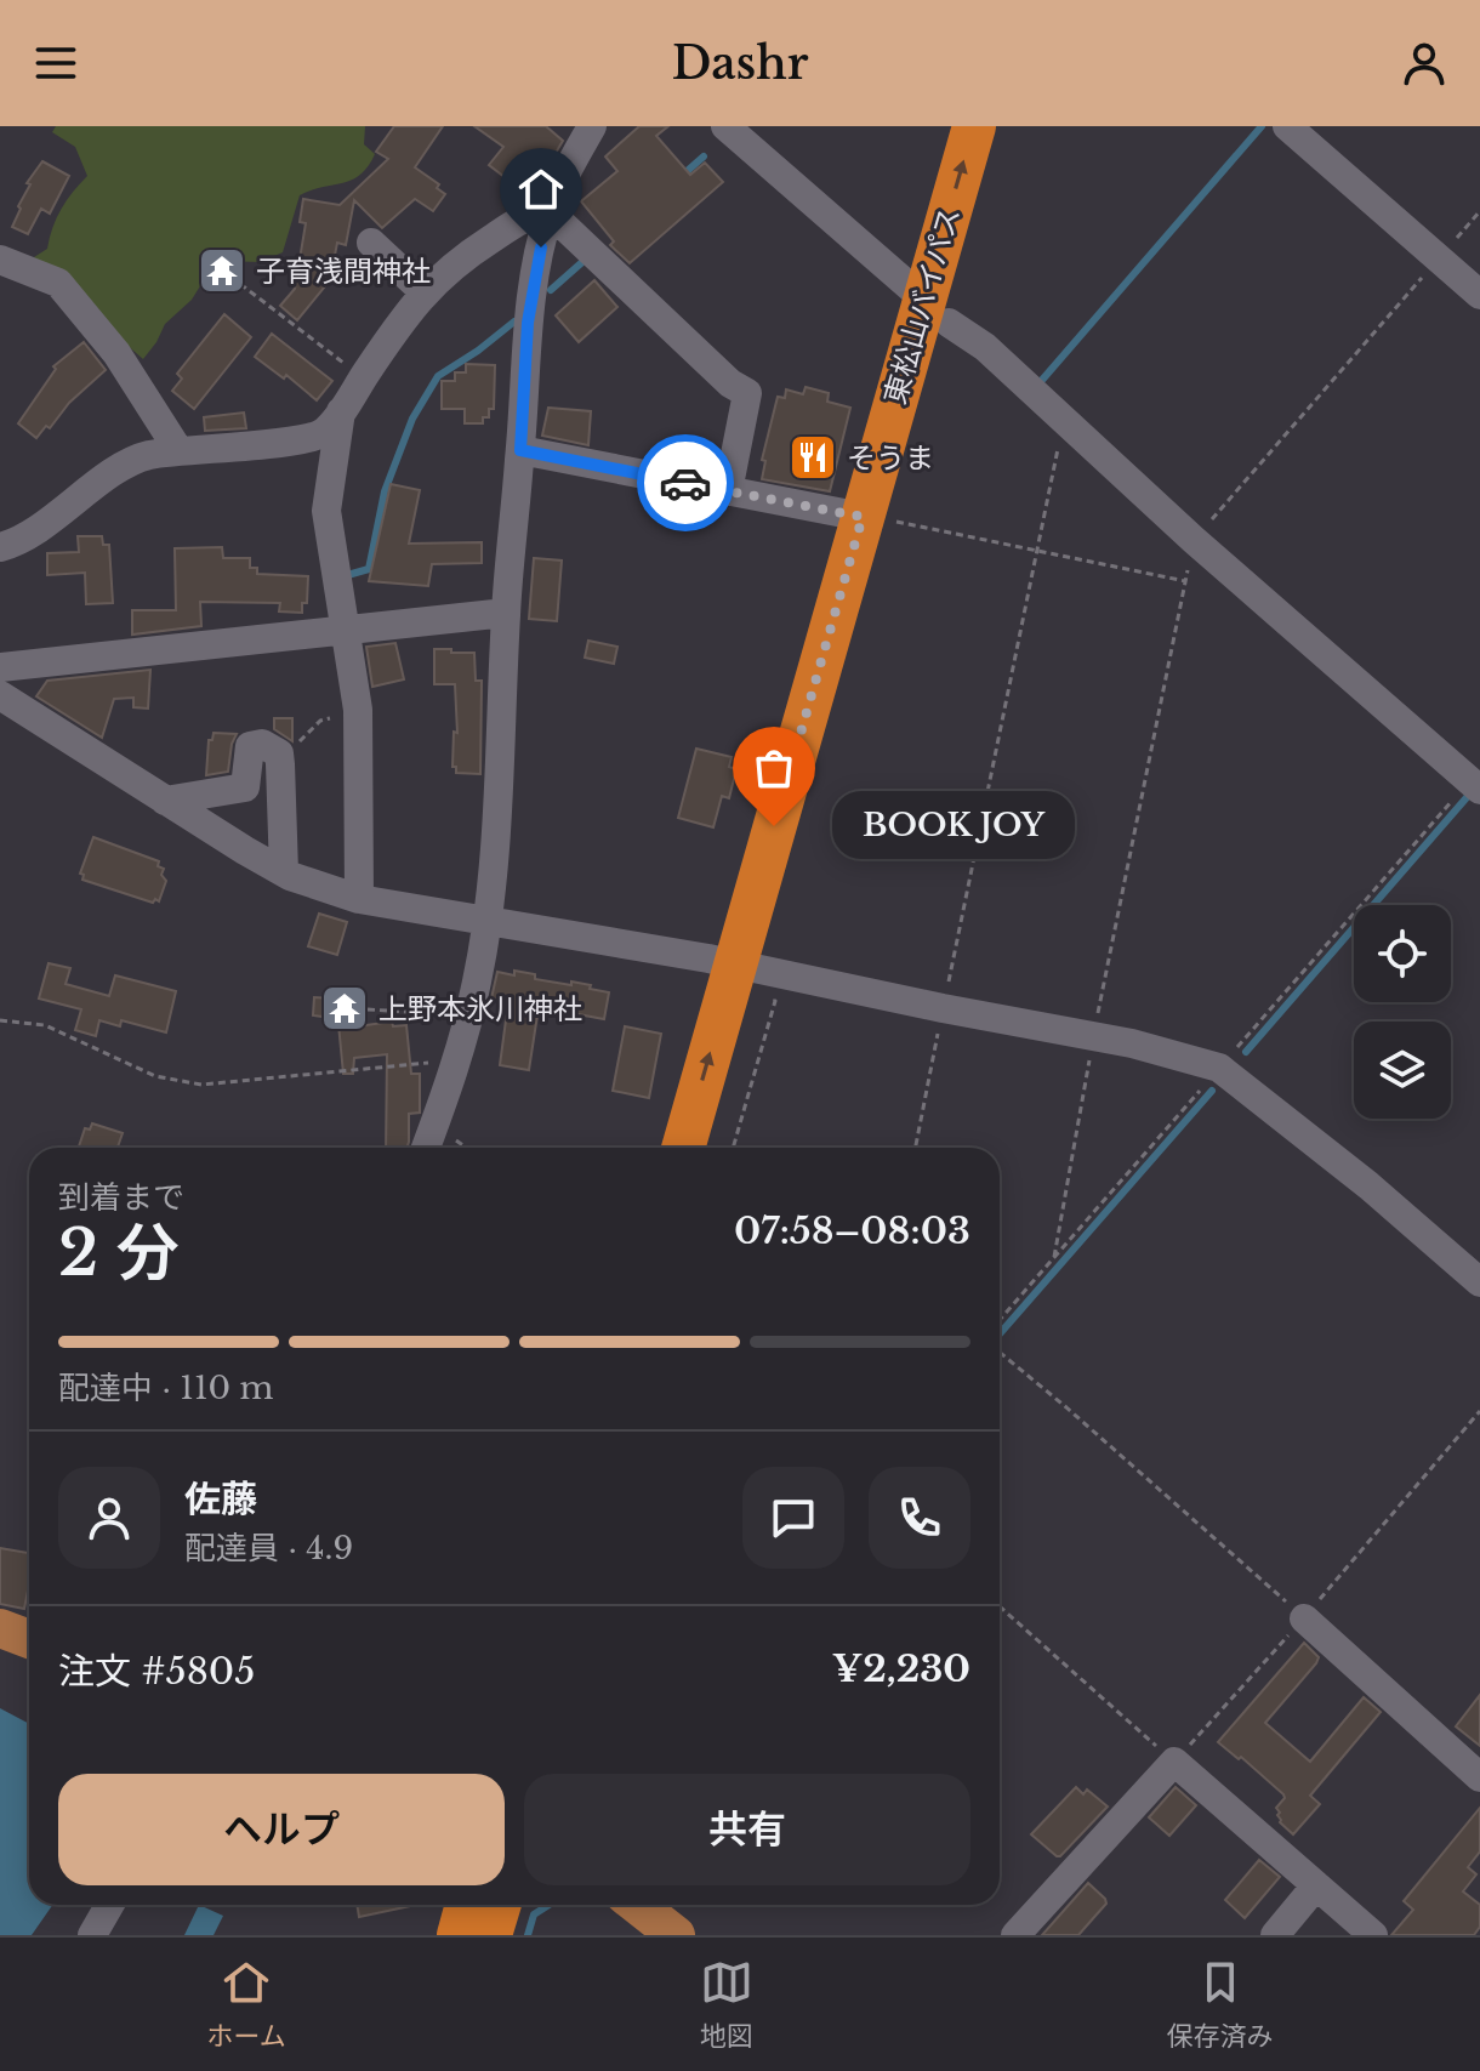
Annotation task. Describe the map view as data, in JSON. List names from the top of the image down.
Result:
{
  "streets": {
    "highway": ["東松山バイパス"]
  },
  "places": {
    "temple": ["子育浅間神社", "上野本氷川神社"],
    "restaurant": ["そうま"],
    "other": ["BOOK JOY"]
  },
  "page": {
    "header": "Dashr",
    "bubble": "BOOK JOY",
    "heading": ["2 分", "到着まで", "07:58–08:03"],
    "panel": [
      "佐藤",
      "配達員 · 4.9",
      "注文 #5805",
      "¥2,230"
    ],
    "bar": "配達中 · 110 m",
    "buttons": ["ヘルプ", "共有"],
    "tabs": ["ホーム", "地図", "保存済み"]
  }
}
